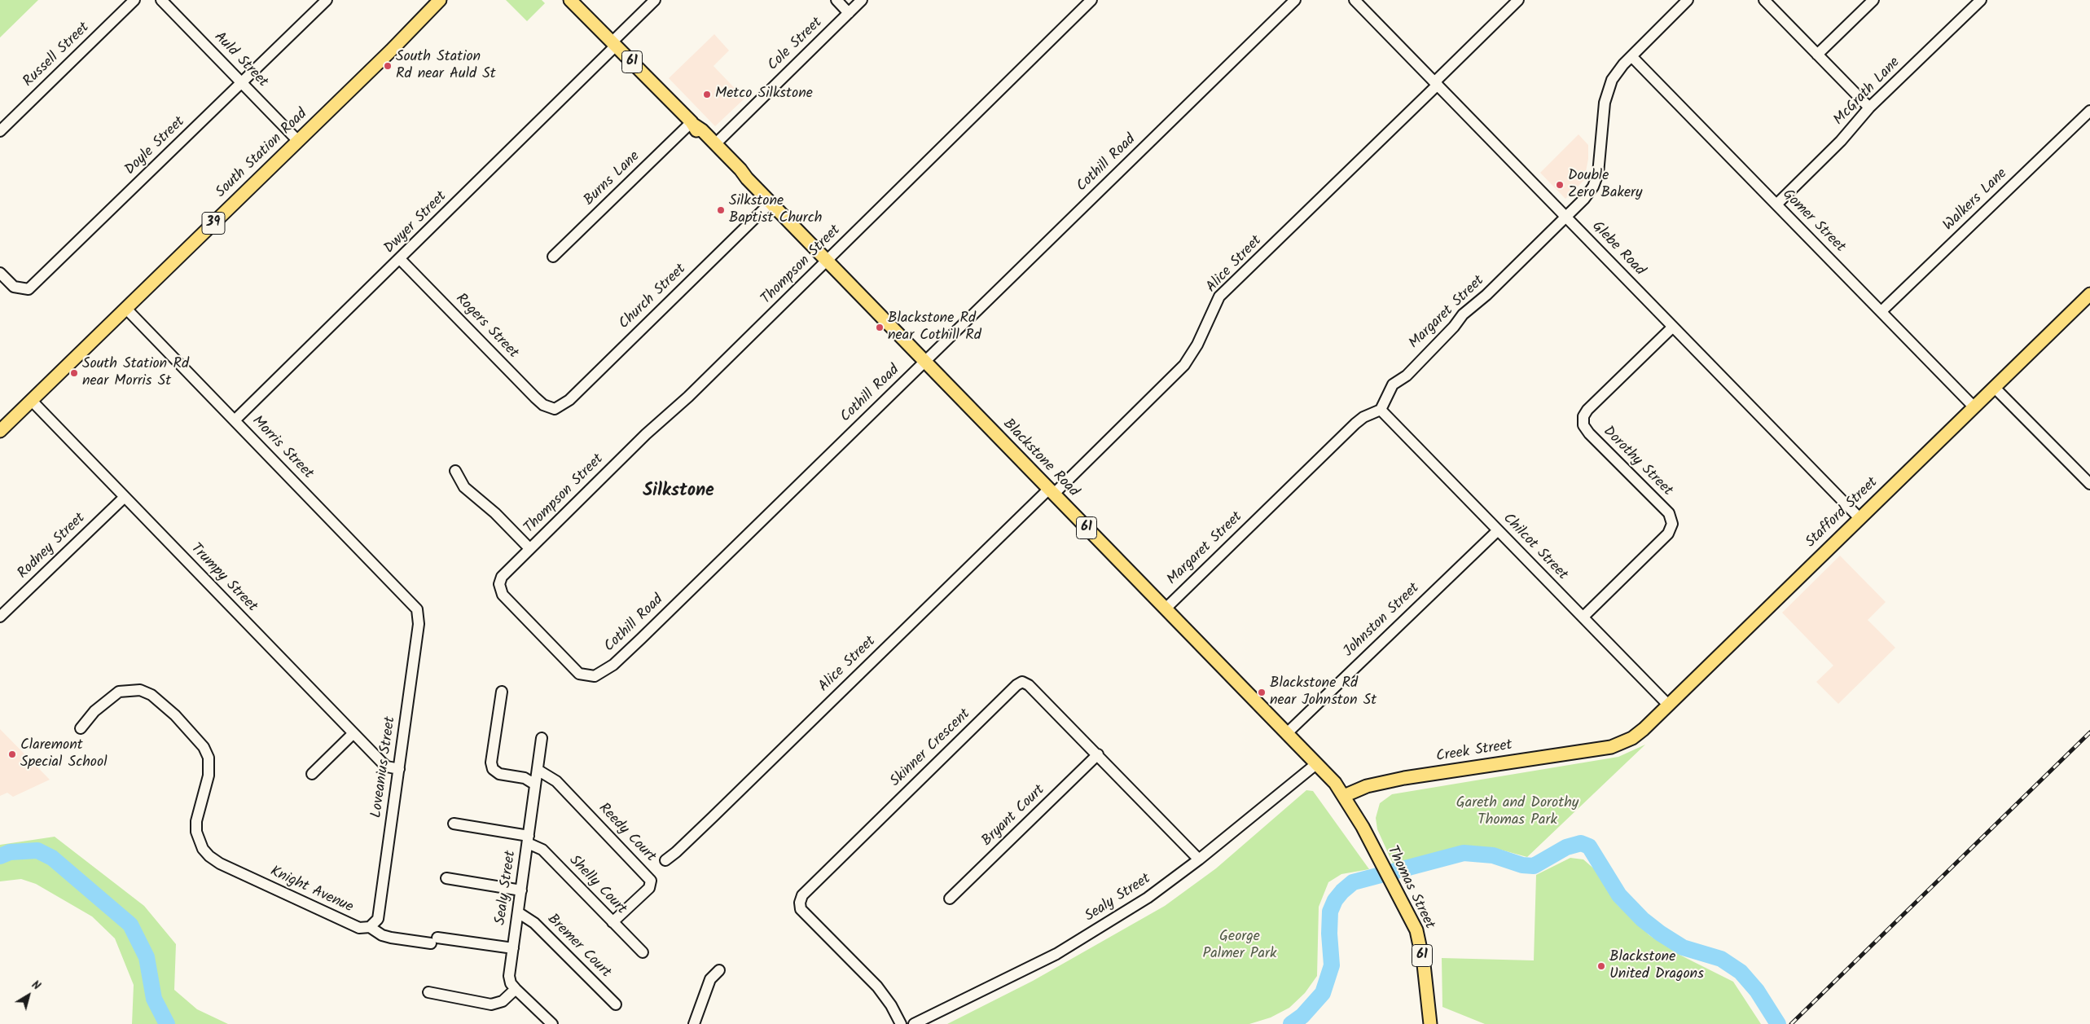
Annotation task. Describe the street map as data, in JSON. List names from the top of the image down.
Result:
{
  "streets": {
    "main road": [
      "61",
      "South Station Road",
      "39",
      "Blackstone Road",
      "Stafford Street",
      "Creek Street",
      "Thomas Street"
    ],
    "street": [
      "Cole Street",
      "Russell Street",
      "Auld Street",
      "McGrath Lane",
      "Doyle Street",
      "Cothill Road",
      "Burns Lane",
      "Walkers Lane",
      "Gomer Street",
      "Dwyer Street",
      "Glebe Road",
      "Alice Street",
      "Thompson Street",
      "Church Street",
      "Margaret Street",
      "Rogers Street",
      "Morris Street",
      "Dorothy Street",
      "Rodney Street",
      "Chilcot Street",
      "Trumpy Street",
      "Johnston Street",
      "Skinner Crescent",
      "Loveanius Street",
      "Bryant Court",
      "Reedy Court",
      "Shelly Court",
      "Sealy Street",
      "Knight Avenue",
      "Bremer Court"
    ]
  },
  "crossings": [
    ["Cole Street", "Blackstone Road"],
    ["Auld Street", "Doyle Street"],
    ["Auld Street", "South Station Road"],
    ["McGrath Lane", "Gomer Street"],
    ["South Station Road", "Morris Street"],
    ["South Station Road", "Trumpy Street"],
    ["Cothill Road", "Thompson Street"],
    ["Cothill Road", "Blackstone Road"],
    ["Burns Lane", "Blackstone Road"],
    ["Walkers Lane", "Gomer Street"],
    ["Gomer Street", "Margaret Street"],
    ["Gomer Street", "Stafford Street"],
    ["Dwyer Street", "Rogers Street"],
    ["Dwyer Street", "Morris Street"],
    ["Dwyer Street", "Blackstone Road"],
    ["Glebe Road", "Alice Street"],
    ["Glebe Road", "Margaret Street"],
    ["Glebe Road", "Dorothy Street"],
    ["Glebe Road", "Stafford Street"],
    ["Alice Street", "Blackstone Road"],
    ["Thompson Street", "Blackstone Road"],
    ["Church Street", "Rogers Street"],
    ["Church Street", "Blackstone Road"],
    ["Margaret Street", "Blackstone Road"],
    ["Margaret Street", "Chilcot Street"],
    ["Morris Street", "Loveanius Street"],
    ["Blackstone Road", "Johnston Street"],
    ["Blackstone Road", "Creek Street"],
    ["Blackstone Road", "Sealy Street"],
    ["Blackstone Road", "Thomas Street"],
    ["Dorothy Street", "Chilcot Street"],
    ["Stafford Street", "Chilcot Street"],
    ["Stafford Street", "Creek Street"],
    ["Rodney Street", "Trumpy Street"],
    ["Chilcot Street", "Johnston Street"],
    ["Trumpy Street", "Loveanius Street"],
    ["Skinner Crescent", "Bryant Court"],
    ["Skinner Crescent", "Sealy Street"],
    ["Creek Street", "Thomas Street"],
    ["Loveanius Street", "Knight Avenue"],
    ["Reedy Court", "Shelly Court"],
    ["Reedy Court", "Sealy Street"],
    ["Shelly Court", "Sealy Street"],
    ["Sealy Street", "Knight Avenue"],
    ["Sealy Street", "Bremer Court"]
  ],
  "districts": ["Silkstone"],
  "parks": ["Gareth and Dorothy Thomas Park", "George Palmer Park"],
  "places": [
    "South Station Rd near Auld St",
    "Metco Silkstone",
    "Double Zero Bakery",
    "Silkstone Baptist Church",
    "Blackstone Rd near Cothill Rd",
    "South Station Rd near Morris St",
    "Blackstone Rd near Johnston St",
    "Claremont Special School",
    "Blackstone United Dragons"
  ],
  "north": "top right"
}
